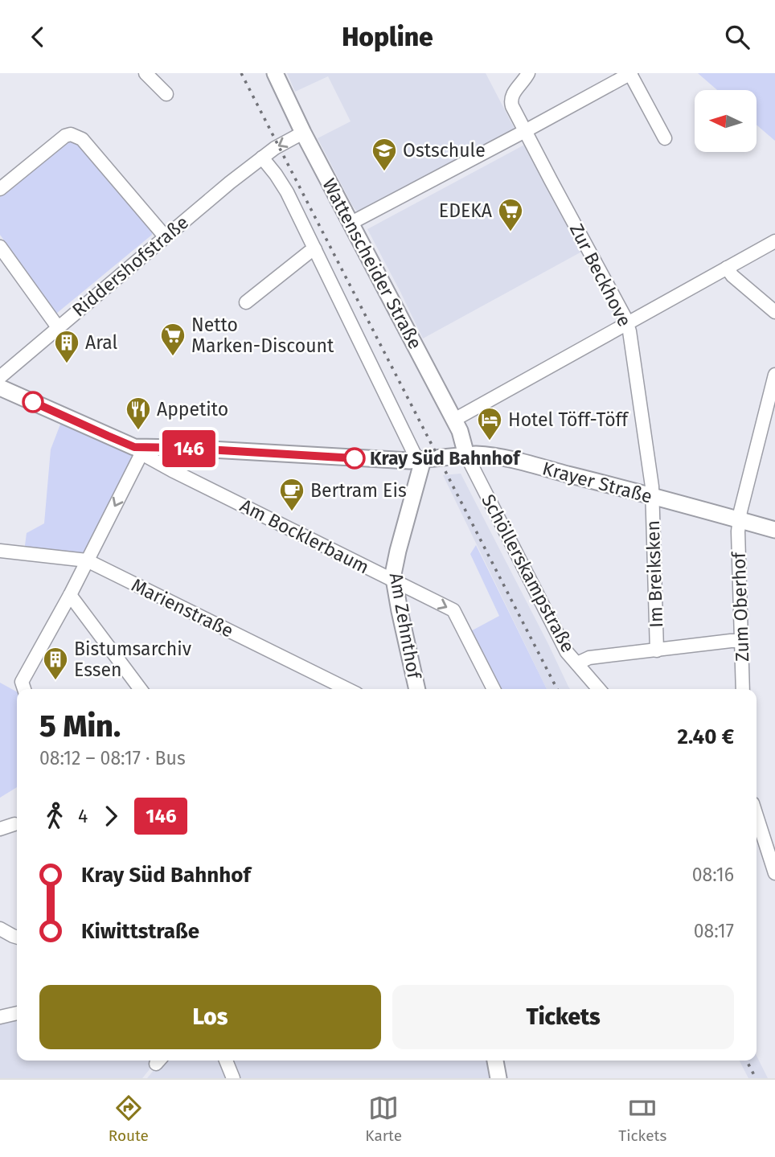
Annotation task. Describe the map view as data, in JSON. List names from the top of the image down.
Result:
{
  "streets": {
    "main road": ["Wattenscheider Straße", "Krayer Straße", "Am Zehnthof"],
    "street": [
      "Riddershofstraße",
      "Zur Beckhove",
      "Am Bocklerbaum",
      "Schöllerskampstraße",
      "Im Breiksken",
      "Zum Oberhof",
      "Marienstraße"
    ]
  },
  "crossings": [
    ["Wattenscheider Straße", "Riddershofstraße"],
    ["Wattenscheider Straße", "Krayer Straße"],
    ["Wattenscheider Straße", "Schöllerskampstraße"],
    ["Zur Beckhove", "Krayer Straße"],
    ["Zur Beckhove", "Im Breiksken"],
    ["Krayer Straße", "Am Bocklerbaum"],
    ["Krayer Straße", "Schöllerskampstraße"],
    ["Krayer Straße", "Im Breiksken"],
    ["Krayer Straße", "Zum Oberhof"],
    ["Krayer Straße", "Am Zehnthof"],
    ["Am Bocklerbaum", "Am Zehnthof"],
    ["Schöllerskampstraße", "Im Breiksken"],
    ["Schöllerskampstraße", "Zum Oberhof"]
  ],
  "places": {
    "school or university": ["Ostschule"],
    "supermarket": ["EDEKA", "Netto Marken-Discount"],
    "building": ["Aral", "Bistumsarchiv Essen"],
    "restaurant": ["Appetito"],
    "hotel": ["Hotel Töff-Töff"],
    "other": ["Kray Süd Bahnhof"],
    "cafe": ["Bertram Eis"]
  },
  "lines": ["bus line 146"],
  "north": "left",
  "page": {
    "header": "Hopline",
    "on_map": "146",
    "heading": ["5 Min.", "08:12 – 08:17 · Bus", "2.40 €"],
    "legs": ["4", "146"],
    "list": [
      {
        "name": "Kray Süd Bahnhof",
        "value": "08:16"
      },
      {
        "name": "Kiwittstraße",
        "value": "08:17"
      }
    ],
    "buttons": ["Los", "Tickets"],
    "tabs": ["Route", "Karte", "Tickets"]
  }
}
